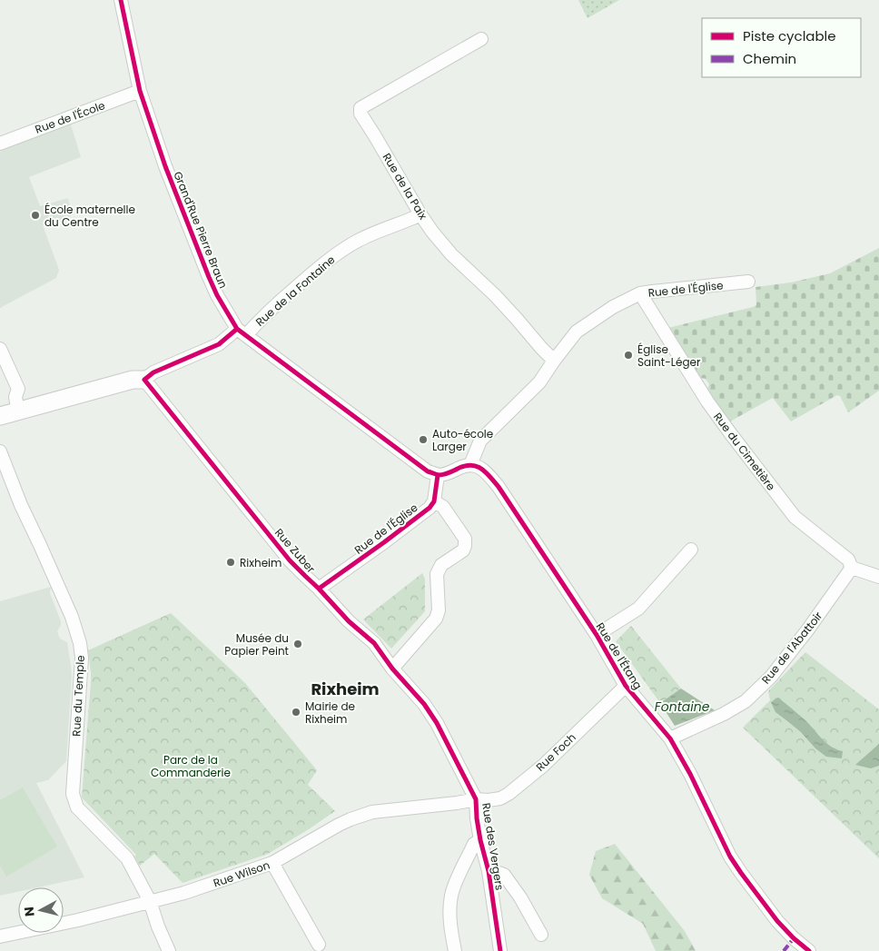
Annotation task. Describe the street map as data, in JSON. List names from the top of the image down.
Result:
{
  "streets": {
    "street": [
      "Rue de l'École",
      "Rue de la Paix",
      "Grand'Rue Pierre Braun",
      "Rue de l'Église",
      "Rue de la Fontaine",
      "Rue du Cimetière",
      "Rue Zuber",
      "Rue de l'Abattoir",
      "Rue de l'Étang",
      "Rue du Temple",
      "Rue Foch",
      "Rue des Vergers",
      "Rue Wilson"
    ]
  },
  "crossings": [
    ["Rue de l'École", "Grand'Rue Pierre Braun"],
    ["Rue de la Paix", "Rue de l'Église"],
    ["Rue de la Paix", "Rue de la Fontaine"],
    ["Grand'Rue Pierre Braun", "Rue de la Fontaine"],
    ["Rue de l'Église", "Rue du Cimetière"],
    ["Rue de l'Église", "Rue Zuber"],
    ["Rue de l'Église", "Rue de l'Étang"],
    ["Rue de la Fontaine", "Rue Zuber"],
    ["Rue du Cimetière", "Rue de l'Abattoir"],
    ["Rue Zuber", "Rue Foch"],
    ["Rue Zuber", "Rue des Vergers"],
    ["Rue Zuber", "Rue Wilson"],
    ["Rue de l'Abattoir", "Rue de l'Étang"],
    ["Rue de l'Étang", "Rue Foch"],
    ["Rue du Temple", "Rue Wilson"],
    ["Rue Foch", "Rue des Vergers"],
    ["Rue Foch", "Rue Wilson"],
    ["Rue des Vergers", "Rue Wilson"]
  ],
  "districts": ["Rixheim"],
  "water": ["Fontaine"],
  "parks": ["Parc de la Commanderie"],
  "places": [
    "École maternelle du Centre",
    "Église Saint-Léger",
    "Auto-école Larger",
    "Rixheim",
    "Musée du Papier Peint",
    "Mairie de Rixheim"
  ],
  "legend": ["Piste cyclable", "Chemin"],
  "north": "left"
}
